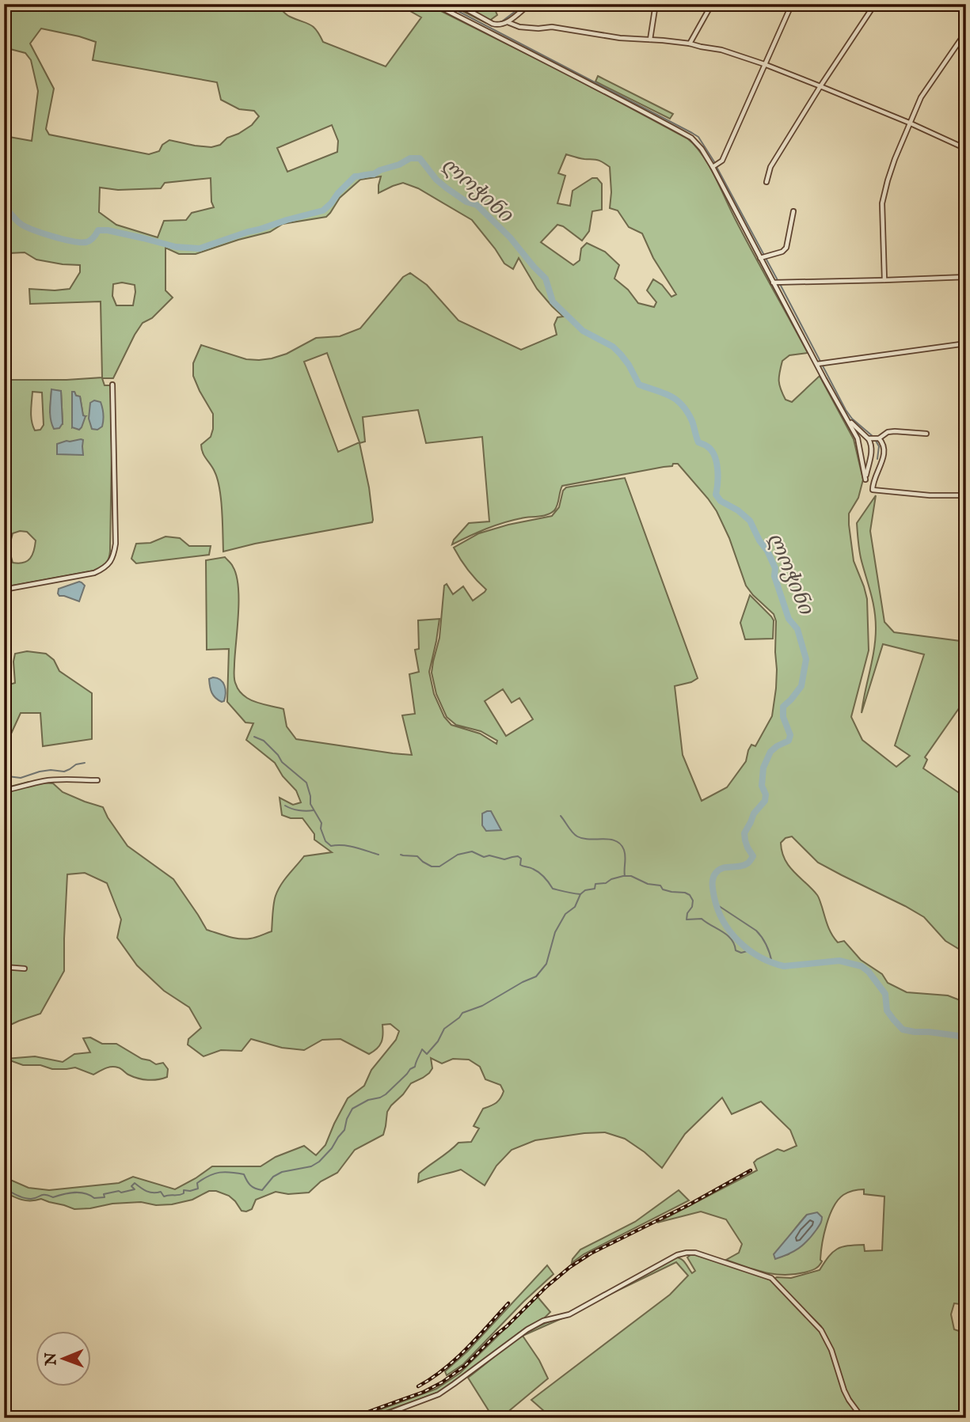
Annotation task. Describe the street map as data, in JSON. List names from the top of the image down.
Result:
{
  "water": ["ლოჭინი"],
  "north": "left"
}
